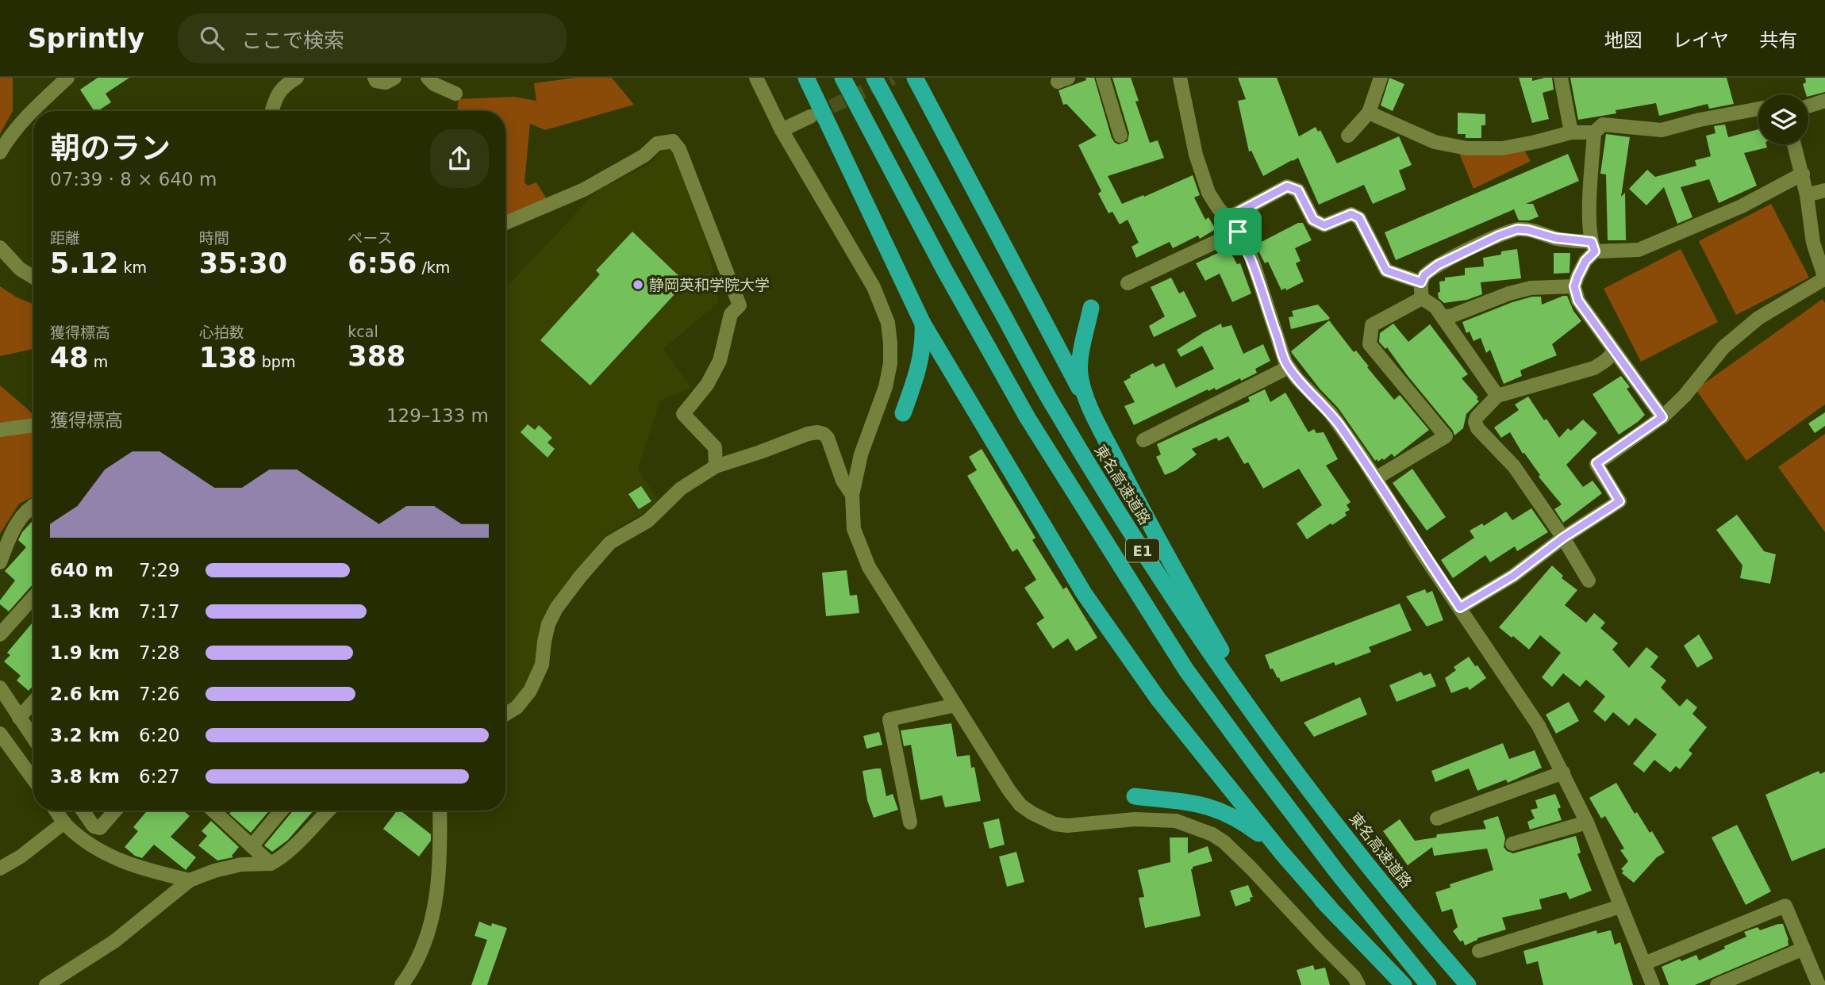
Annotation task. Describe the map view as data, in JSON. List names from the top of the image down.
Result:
{
  "streets": {
    "highway": ["東名高速道路", "E1"]
  },
  "places": ["静岡英和学院大学"],
  "page": {
    "header": "Sprintly",
    "search": "ここで検索",
    "nav": ["地図", "レイヤ", "共有"],
    "heading": ["朝のラン", "07:39 · 8 × 640 m"],
    "stats": [
      ["距離", "5.12 km"],
      ["時間", "35:30"],
      ["ペース", "6:56 /km"],
      ["獲得標高", "48 m"],
      ["心拍数", "138 bpm"],
      ["kcal", "388"]
    ],
    "chart": ["獲得標高", "129–133 m"],
    "list": [
      {
        "name": "640 m",
        "note": "7:29"
      },
      {
        "name": "1.3 km",
        "note": "7:17"
      },
      {
        "name": "1.9 km",
        "note": "7:28"
      },
      {
        "name": "2.6 km",
        "note": "7:26"
      },
      {
        "name": "3.2 km",
        "note": "6:20"
      },
      {
        "name": "3.8 km",
        "note": "6:27"
      }
    ]
  }
}
